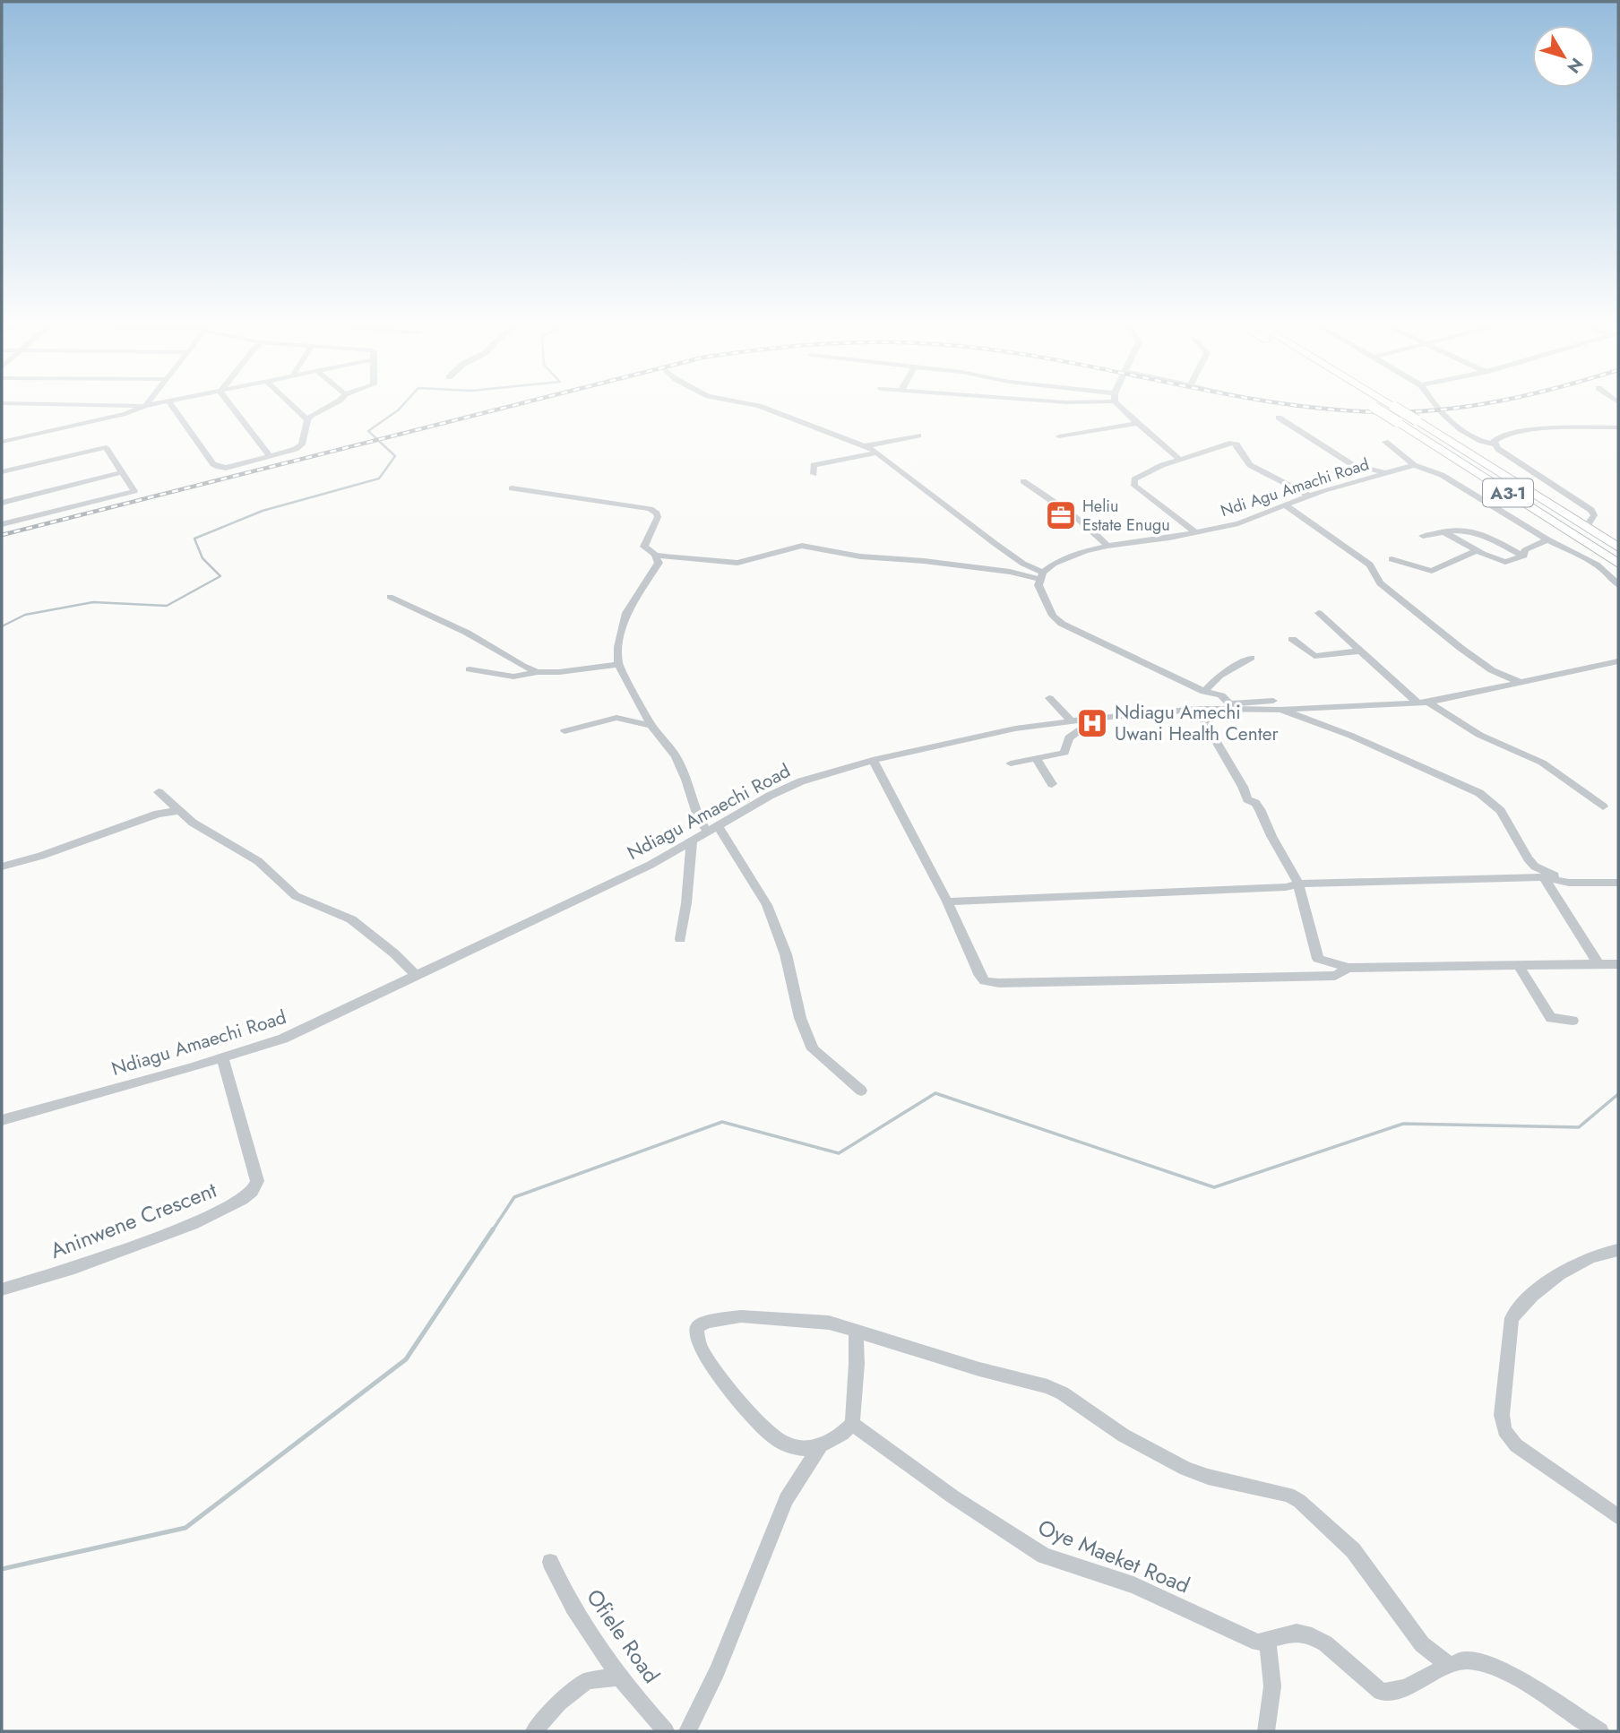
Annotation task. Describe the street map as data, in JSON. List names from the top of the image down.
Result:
{
  "streets": {
    "highway": ["A3-1"],
    "street": [
      "Ndi Agu Amachi Road",
      "Ndiagu Amaechi Road",
      "Aninwene Crescent",
      "Oye Maeket Road",
      "Ofiele Road"
    ]
  },
  "crossings": [
    ["Ndiagu Amaechi Road", "Aninwene Crescent"]
  ],
  "places": {
    "office": ["Heliu Estate Enugu"],
    "hospital": ["Ndiagu Amechi Uwani Health Center"]
  },
  "north": "bottom right"
}
